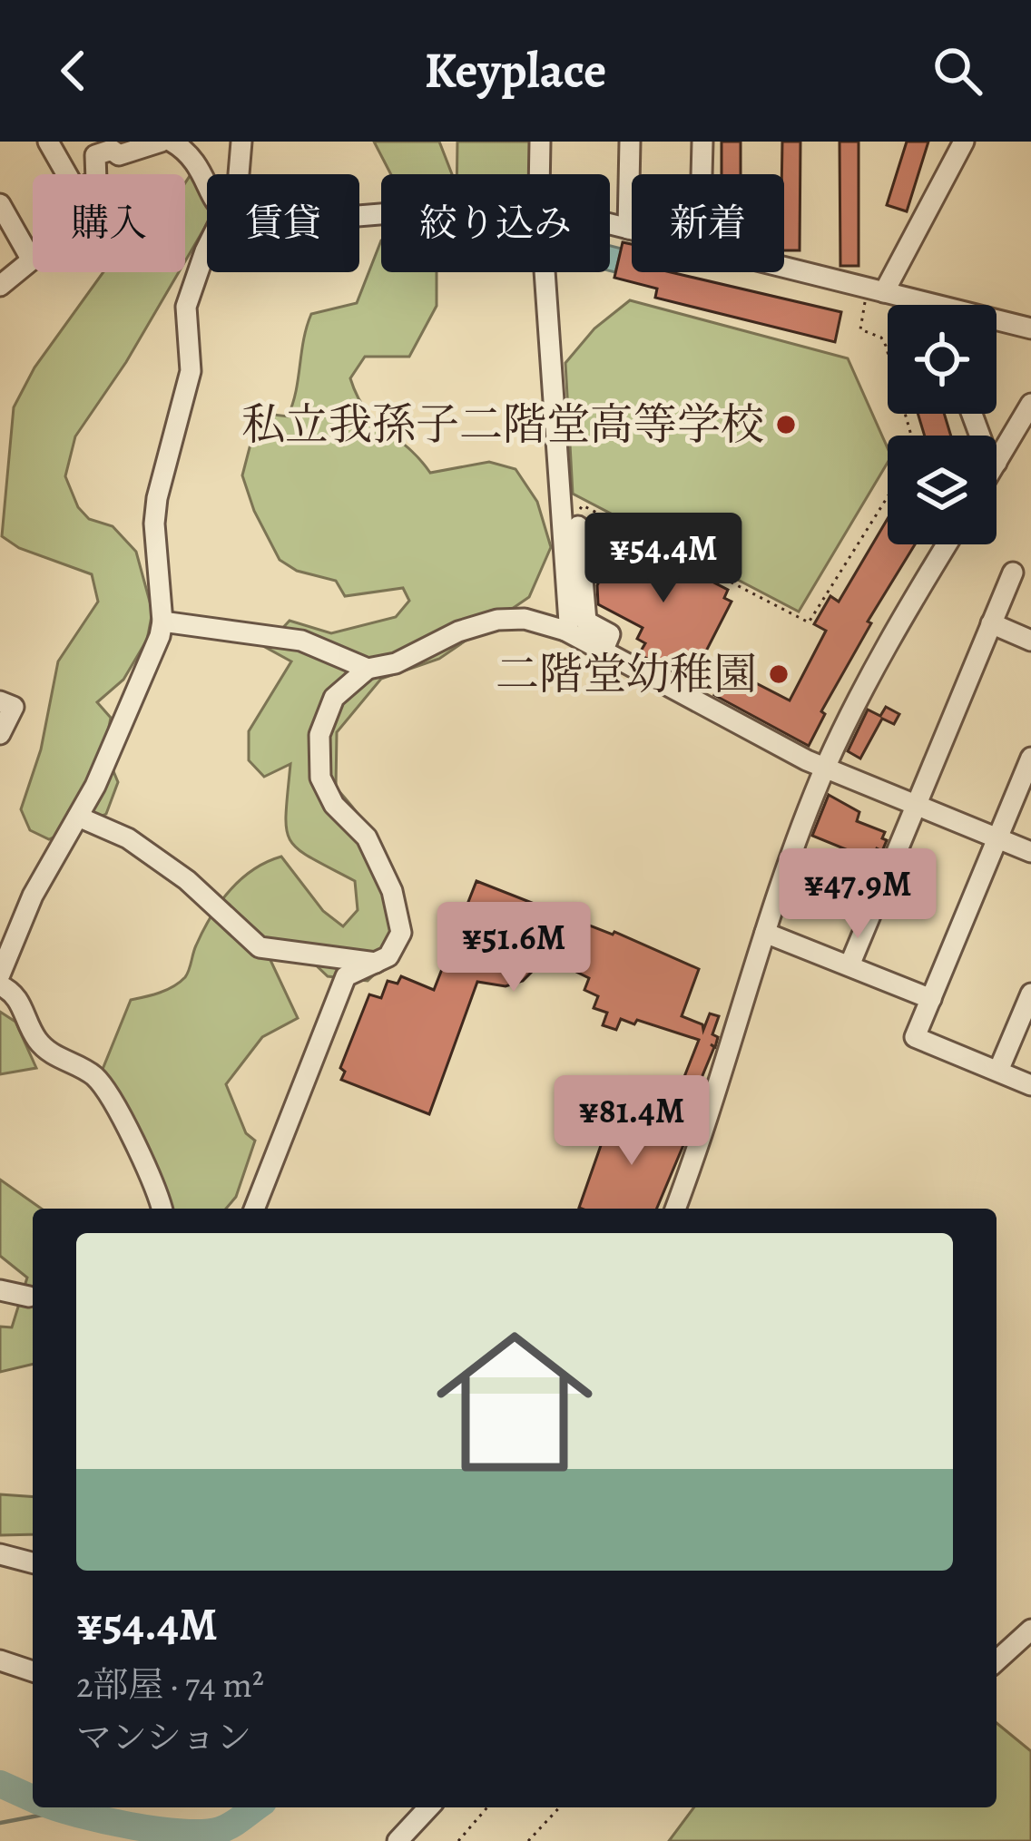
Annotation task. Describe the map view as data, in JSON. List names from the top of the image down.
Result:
{
  "places": ["私立我孫子二階堂高等学校", "二階堂幼稚園"],
  "page": {
    "header": "Keyplace",
    "chip": [
      "購入",
      "賃貸",
      "絞り込み",
      "新着"
    ],
    "price": [
      "¥54.4M",
      "¥47.9M",
      "¥51.6M",
      "¥81.4M"
    ],
    "list": [
      {
        "name": "¥54.4M",
        "note": "2部屋 · 74 m² · マンション"
      }
    ]
  }
}
